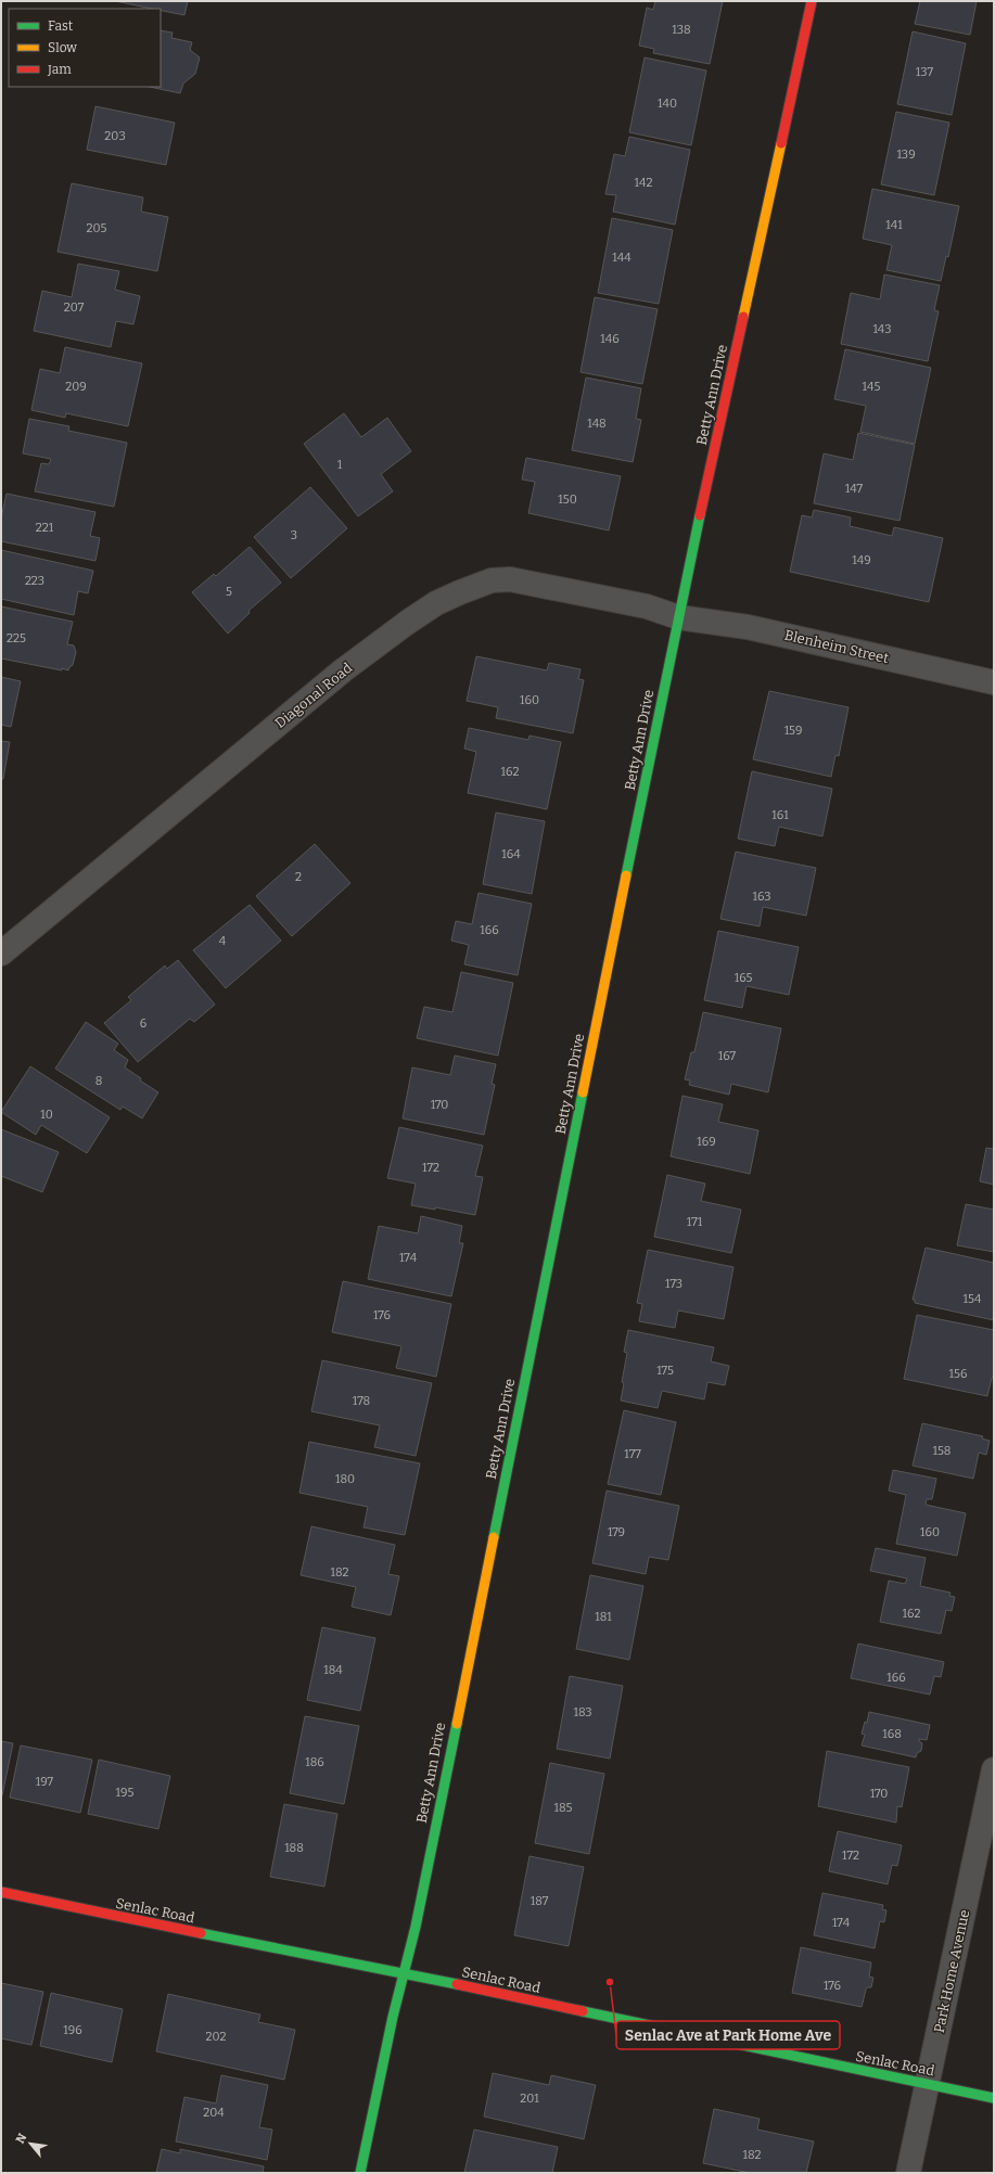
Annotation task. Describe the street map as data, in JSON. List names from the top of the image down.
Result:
{
  "streets": {
    "street": [
      "Betty Ann Drive",
      "Blenheim Street",
      "Diagonal Road",
      "Senlac Road",
      "Park Home Avenue"
    ]
  },
  "crossings": [
    ["Betty Ann Drive", "Blenheim Street"],
    ["Betty Ann Drive", "Diagonal Road"],
    ["Betty Ann Drive", "Senlac Road"],
    ["Blenheim Street", "Diagonal Road"],
    ["Senlac Road", "Park Home Avenue"]
  ],
  "places": ["Senlac Ave at Park Home Ave"],
  "house_numbers": [
    "138",
    "137",
    "140",
    "203",
    "139",
    "142",
    "141",
    "205",
    "144",
    "207",
    "143",
    "146",
    "209",
    "145",
    "148",
    "1",
    "147",
    "150",
    "221",
    "3",
    "149",
    "223",
    "5",
    "225",
    "160",
    "159",
    "162",
    "161",
    "164",
    "2",
    "163",
    "166",
    "4",
    "165",
    "6",
    "167",
    "8",
    "170",
    "10",
    "169",
    "172",
    "171",
    "174",
    "173",
    "154",
    "176",
    "175",
    "156",
    "178",
    "158",
    "177",
    "180",
    "179",
    "160",
    "182",
    "162",
    "181",
    "184",
    "166",
    "183",
    "168",
    "186",
    "197",
    "195",
    "170",
    "185",
    "188",
    "172",
    "187",
    "174",
    "176",
    "196",
    "202",
    "201",
    "204",
    "182"
  ],
  "legend": ["Fast", "Slow", "Jam"],
  "north": "top left"
}
